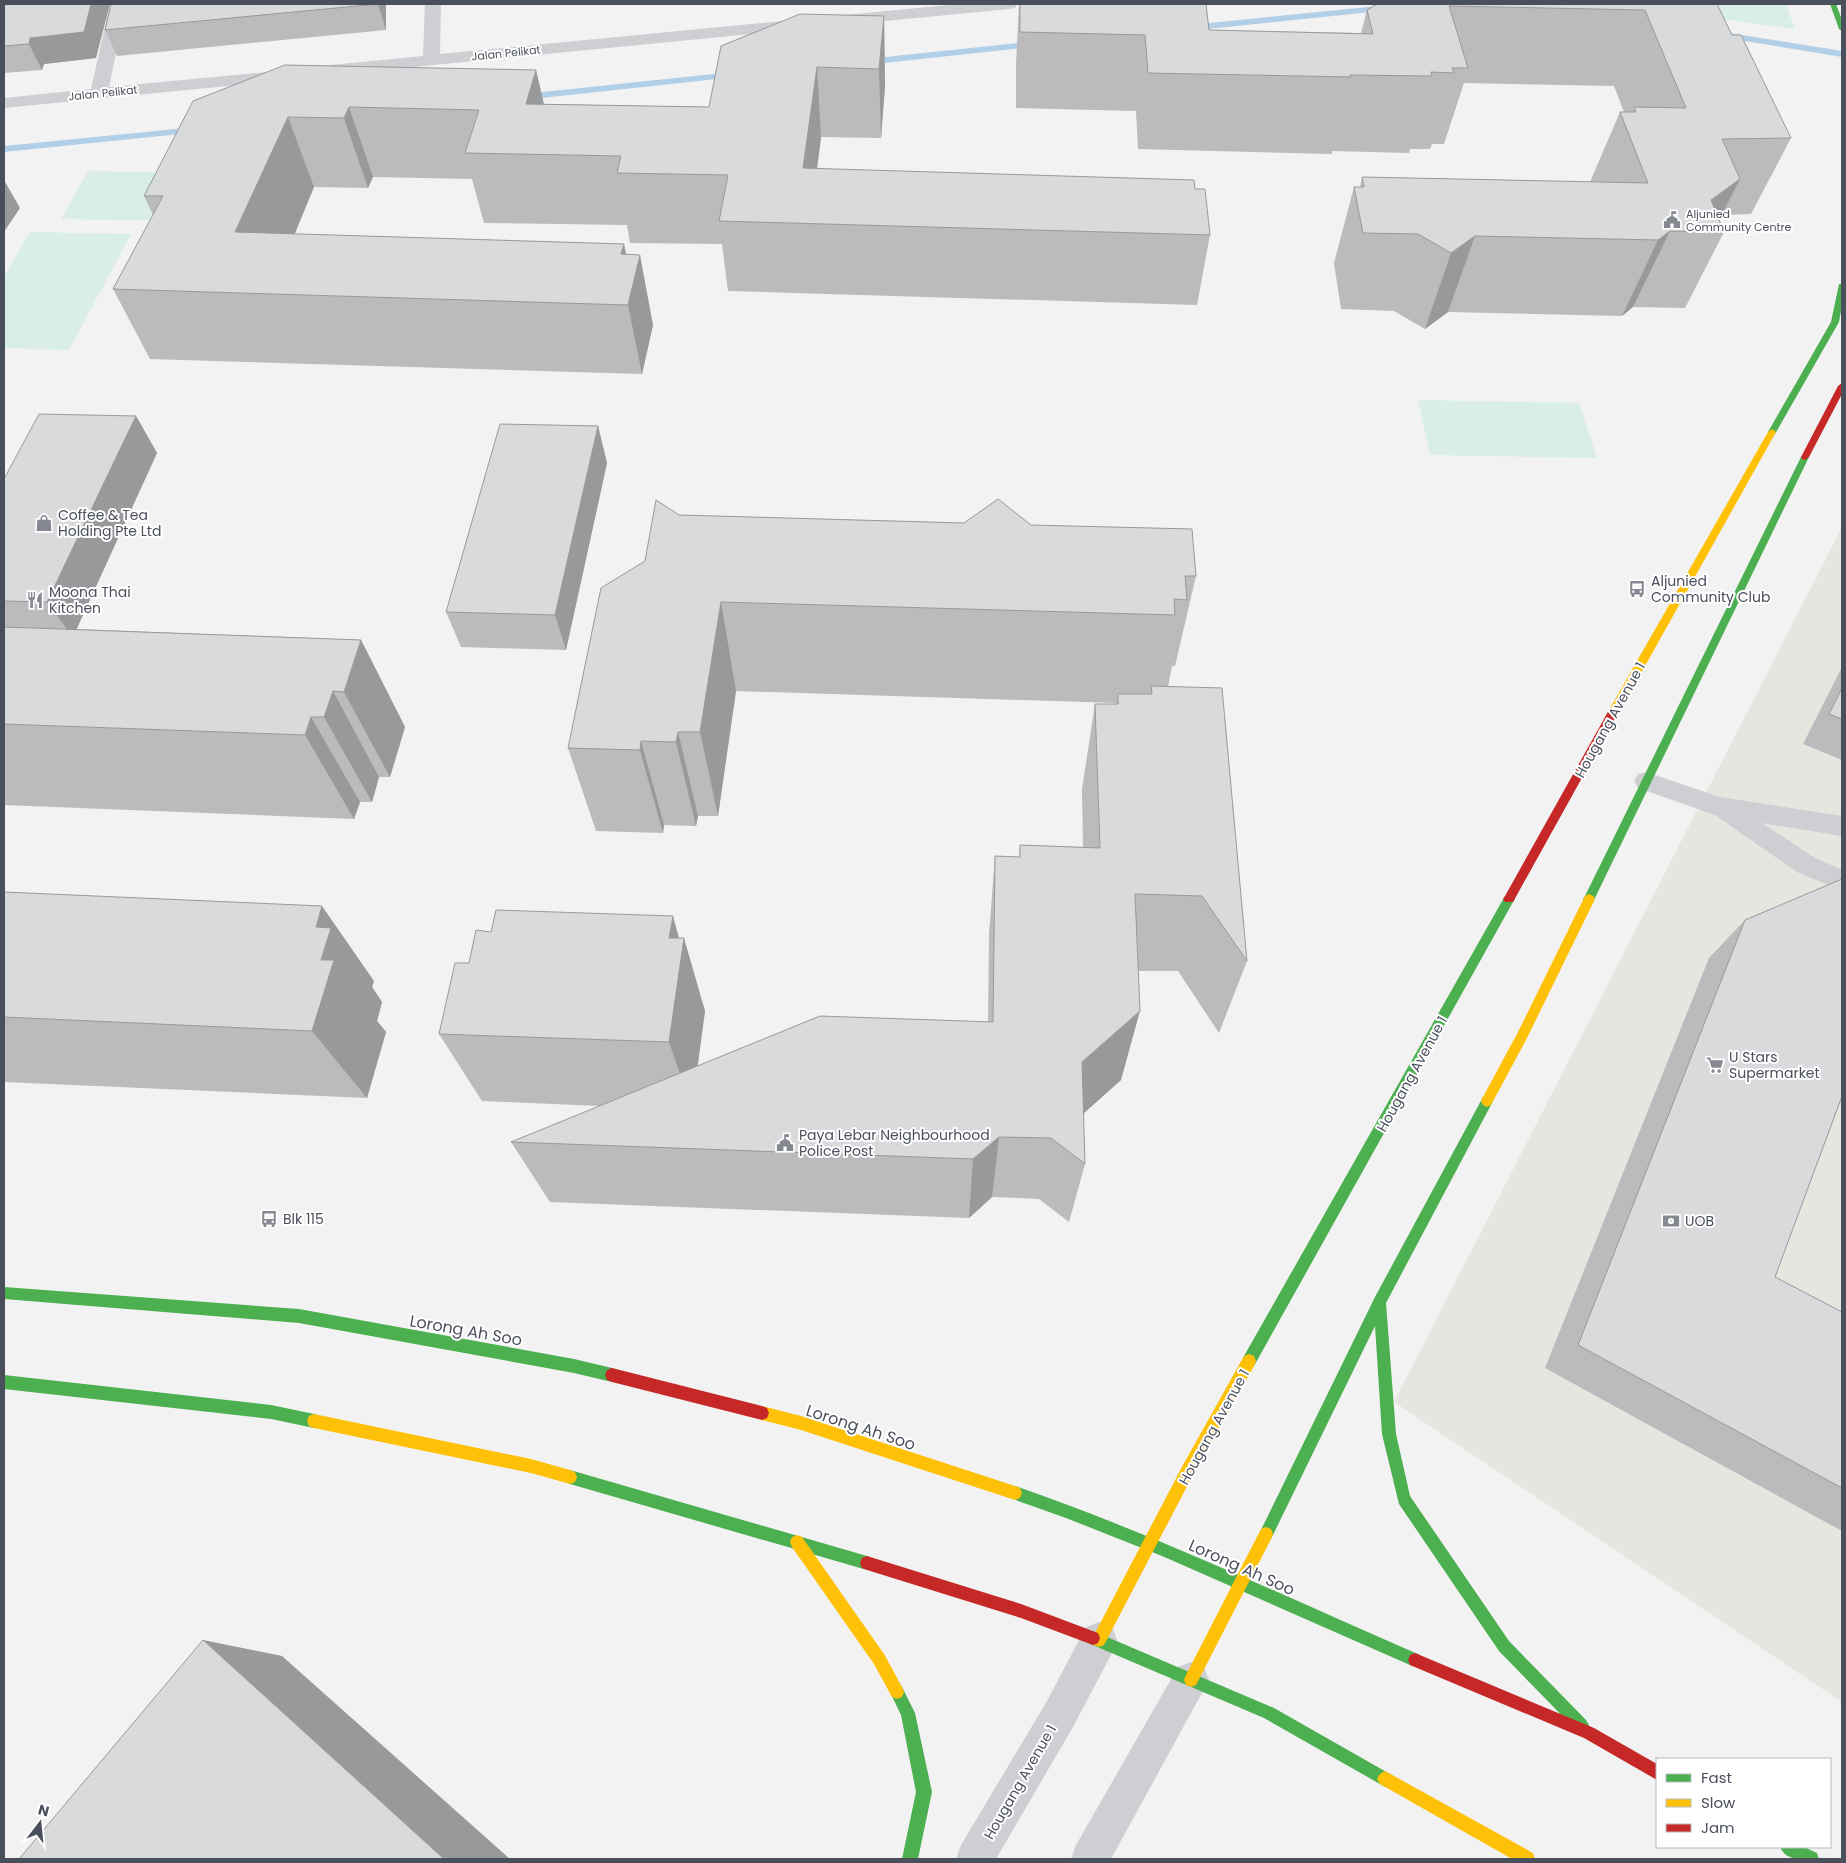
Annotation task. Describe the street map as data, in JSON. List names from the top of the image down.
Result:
{
  "streets": {
    "main road": ["Hougang Avenue 1", "Lorong Ah Soo"],
    "street": ["Jalan Pelikat"]
  },
  "crossings": [
    ["Hougang Avenue 1", "Lorong Ah Soo"]
  ],
  "places": {
    "public building": ["Aljunied Community Centre", "Paya Lebar Neighbourhood Police Post"],
    "shop": ["Coffee & Tea Holding Pte Ltd"],
    "bus stop": ["Aljunied Community Club", "Blk 115"],
    "restaurant": ["Moona Thai Kitchen"],
    "supermarket": ["U Stars Supermarket"],
    "bank": ["UOB"]
  },
  "legend": ["Fast", "Slow", "Jam"],
  "north": "top"
}
